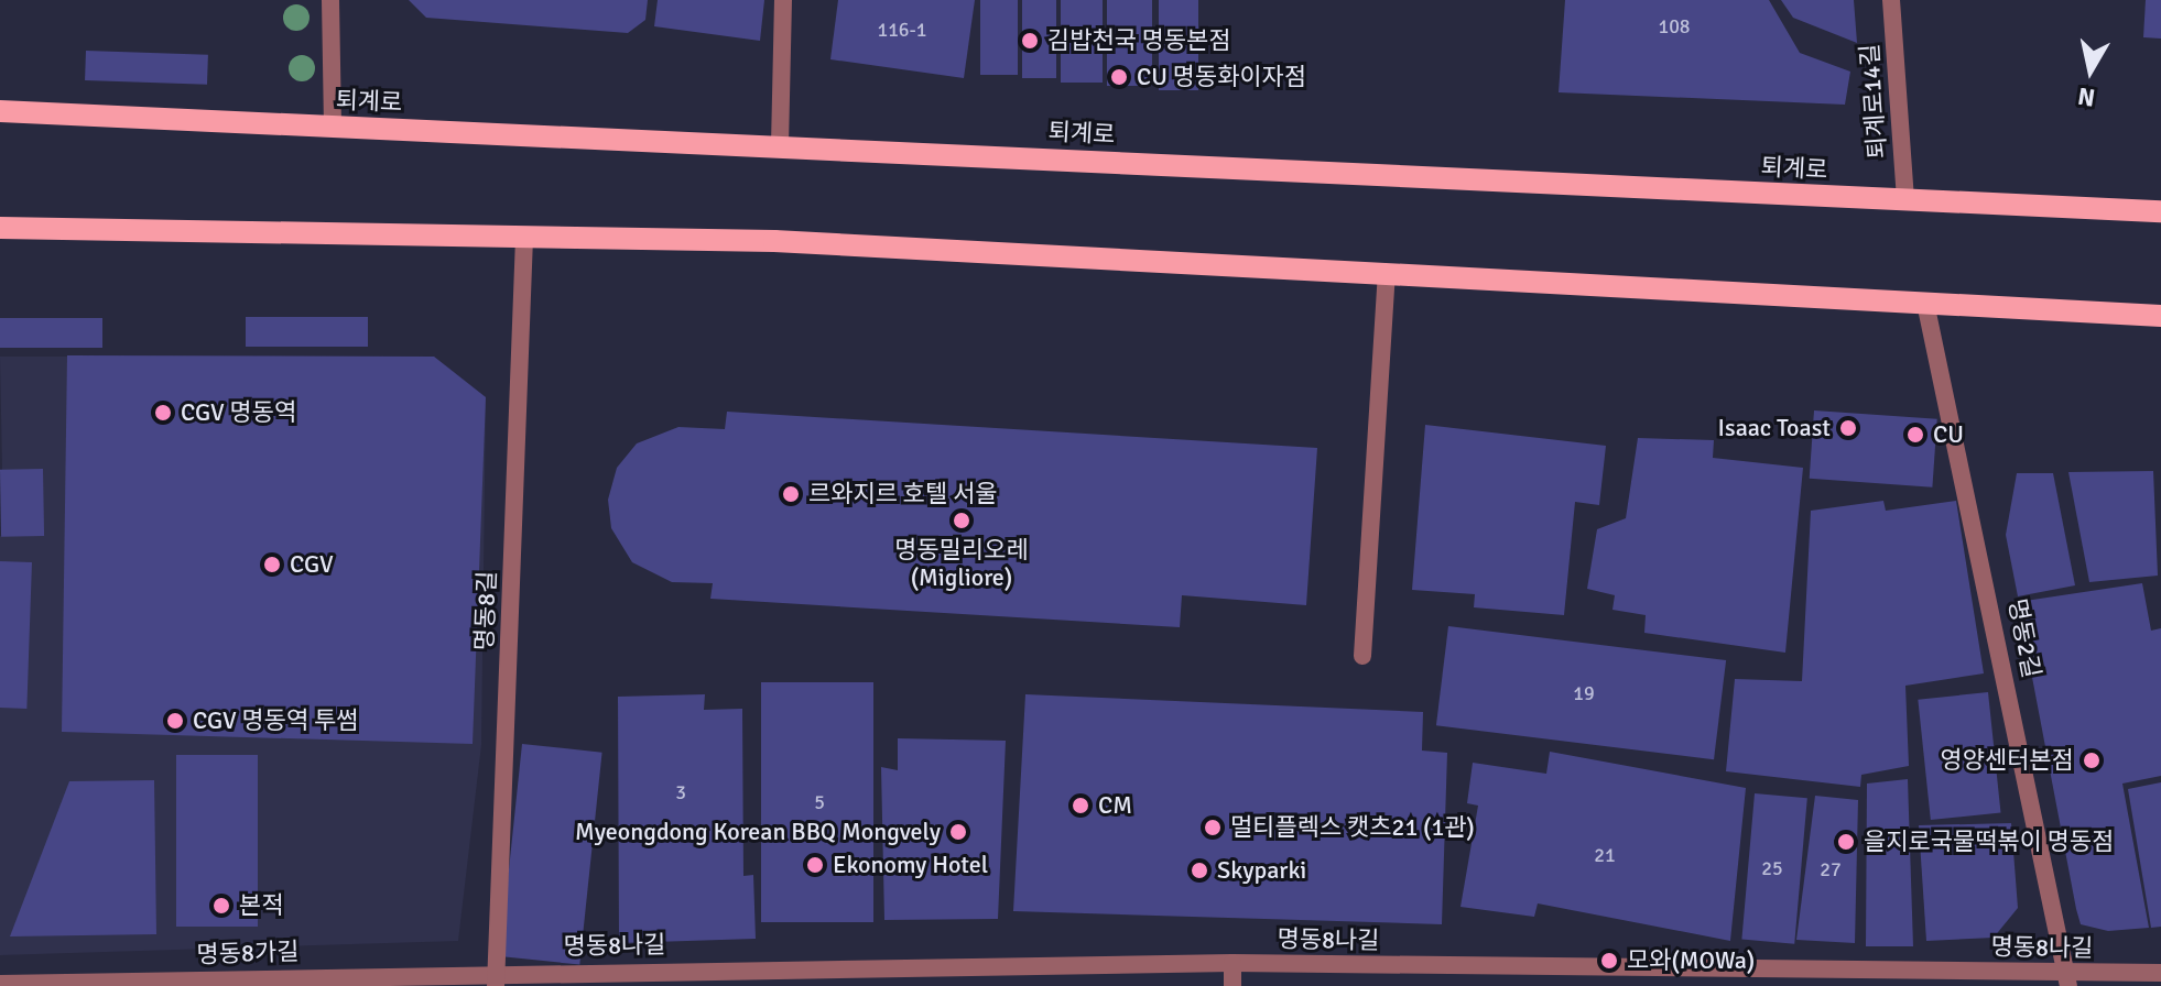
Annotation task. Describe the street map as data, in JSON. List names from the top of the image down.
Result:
{
  "streets": {
    "main road": ["퇴계로"],
    "street": [
      "퇴계로14길",
      "명동8길",
      "명동2길",
      "명동8나길",
      "명동8가길"
    ]
  },
  "crossings": [
    ["퇴계로", "퇴계로14길"],
    ["명동8길", "명동8나길"],
    ["명동8길", "명동8가길"],
    ["명동2길", "명동8나길"],
    ["명동8나길", "명동8가길"]
  ],
  "places": [
    "김밥천국 명동본점",
    "CU 명동화이자점",
    "CGV 명동역",
    "Isaac Toast",
    "CU",
    "르와지르 호텔 서울",
    "명동밀리오레 (Migliore)",
    "CGV",
    "CGV 명동역 투썸",
    "영양센터본점",
    "CM",
    "멀티플렉스 캣츠21 (1관)",
    "Myeongdong Korean BBQ Mongvely",
    "을지로국물떡볶이 명동점",
    "Ekonomy Hotel",
    "Skyparki",
    "본적",
    "모와(MOWa)"
  ],
  "house_numbers": [
    "108",
    "116-1",
    "19",
    "3",
    "5",
    "21",
    "25",
    "27"
  ],
  "north": "bottom"
}
